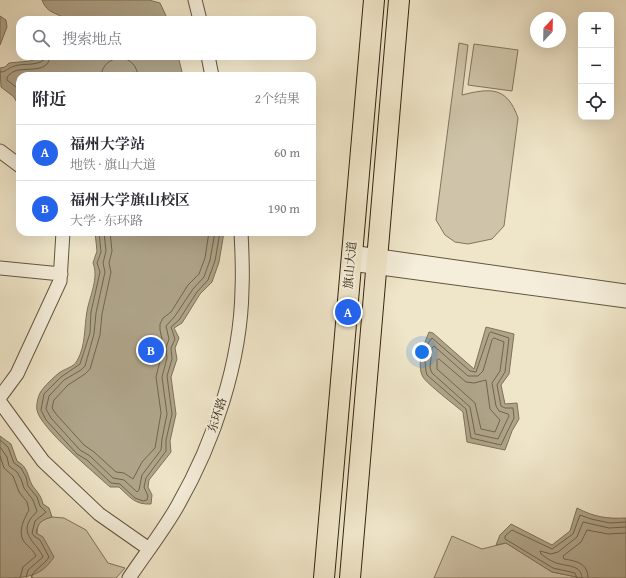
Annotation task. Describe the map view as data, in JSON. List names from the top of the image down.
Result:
{
  "streets": {
    "highway": ["旗山大道"],
    "street": ["东环路"]
  },
  "north": "top",
  "page": {
    "map_buttons": ["+", "−"],
    "search": "搜索地点",
    "heading": ["附近", "2个结果"],
    "list": [
      {
        "mark": "A",
        "name": "福州大学站",
        "note": "地铁 · 旗山大道",
        "value": "60 m"
      },
      {
        "mark": "B",
        "name": "福州大学旗山校区",
        "note": "大学 · 东环路",
        "value": "190 m"
      }
    ],
    "pins": ["A", "B"]
  }
}
